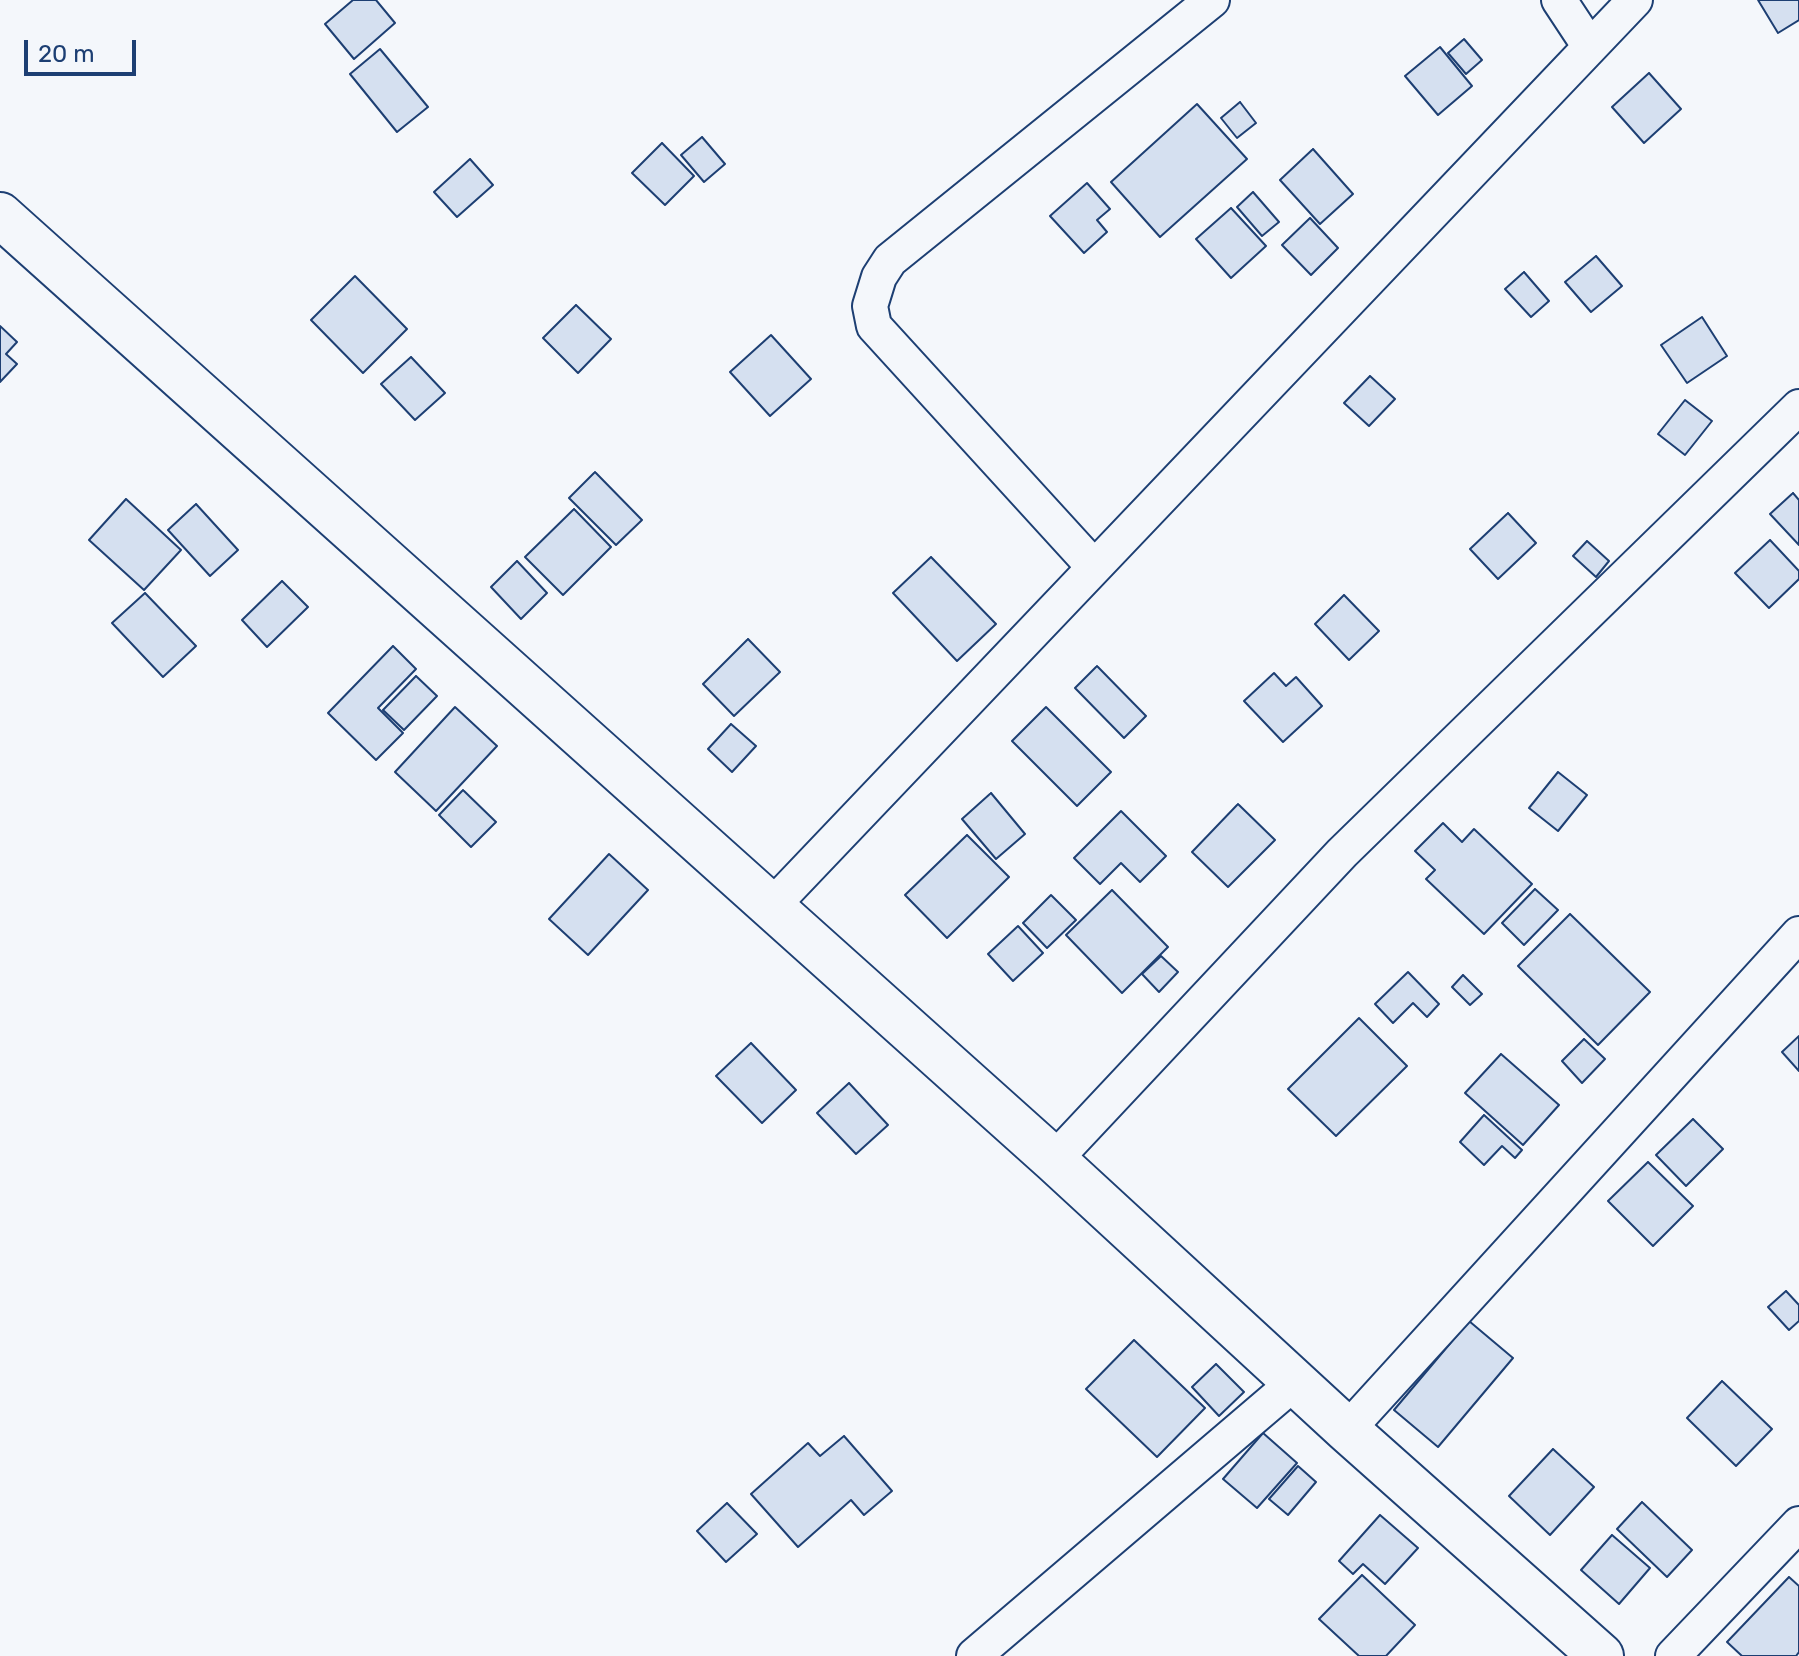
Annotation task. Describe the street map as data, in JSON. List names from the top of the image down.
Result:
{
  "scale_bar": "20 m"
}
